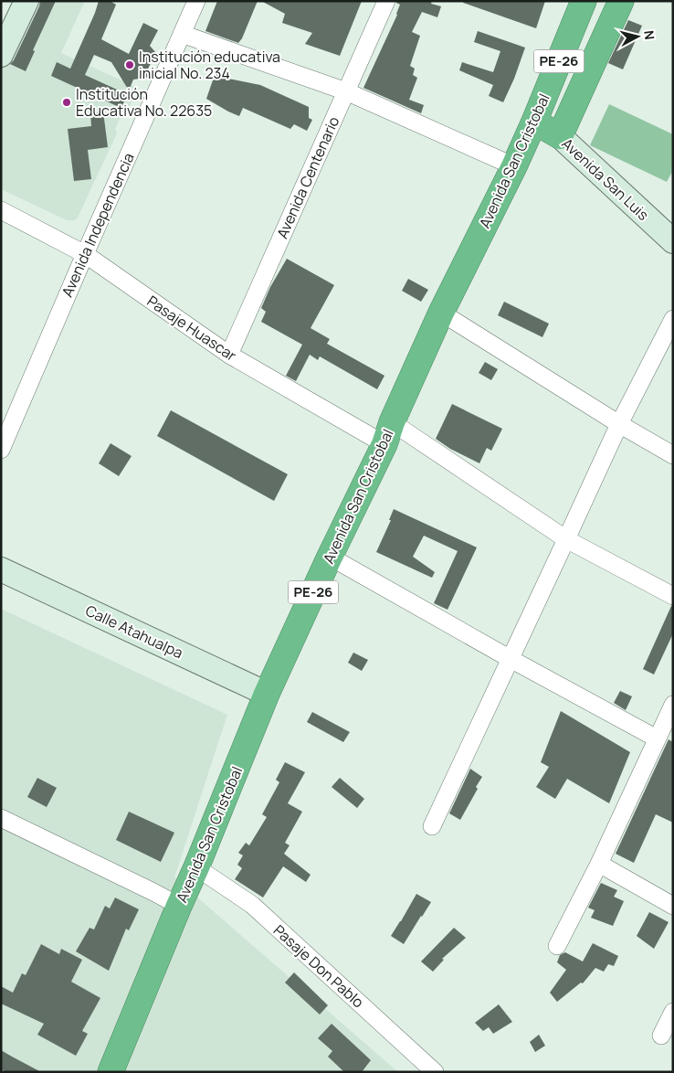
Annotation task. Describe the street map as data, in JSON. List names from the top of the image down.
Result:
{
  "streets": {
    "highway": ["PE-26", "Avenida San Cristobal", "Avenida San Luis"],
    "street": [
      "Avenida Centenario",
      "Avenida Independencia",
      "Pasaje Huascar",
      "Calle Atahualpa",
      "Pasaje Don Pablo"
    ]
  },
  "crossings": [
    ["Avenida San Cristobal", "Avenida San Luis"],
    ["Avenida San Cristobal", "Pasaje Huascar"],
    ["Avenida San Cristobal", "Calle Atahualpa"],
    ["Avenida San Cristobal", "Pasaje Don Pablo"],
    ["Avenida Centenario", "Pasaje Huascar"],
    ["Avenida Independencia", "Pasaje Huascar"]
  ],
  "places": ["Institución educativa inicial No. 234", "Institución Educativa No. 22635"],
  "north": "right"
}
